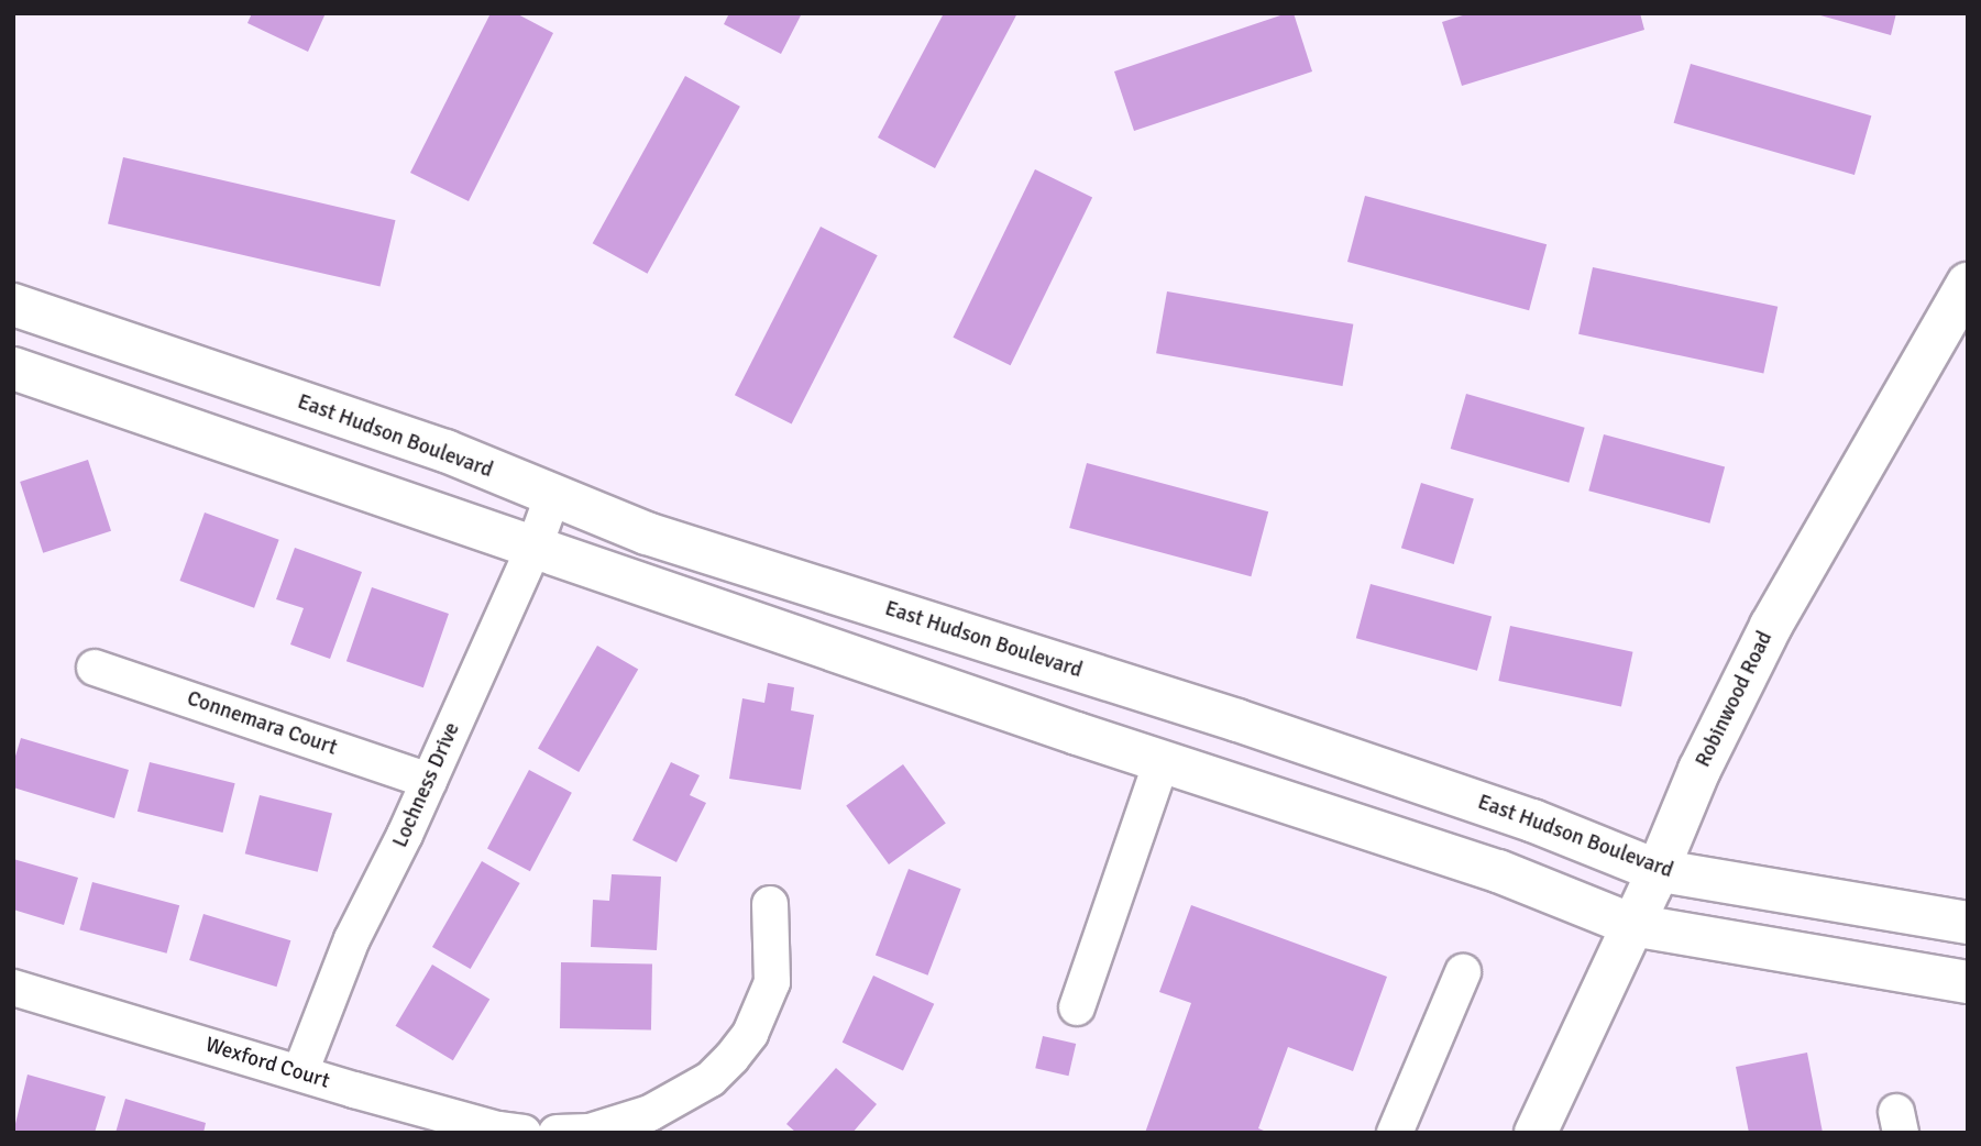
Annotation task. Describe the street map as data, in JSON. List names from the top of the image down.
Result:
{
  "streets": {
    "main road": ["East Hudson Boulevard", "Robinwood Road"],
    "street": ["Connemara Court", "Lochness Drive", "Wexford Court"]
  },
  "crossings": [
    ["East Hudson Boulevard", "Robinwood Road"],
    ["East Hudson Boulevard", "Lochness Drive"],
    ["Connemara Court", "Lochness Drive"],
    ["Lochness Drive", "Wexford Court"]
  ]
}
